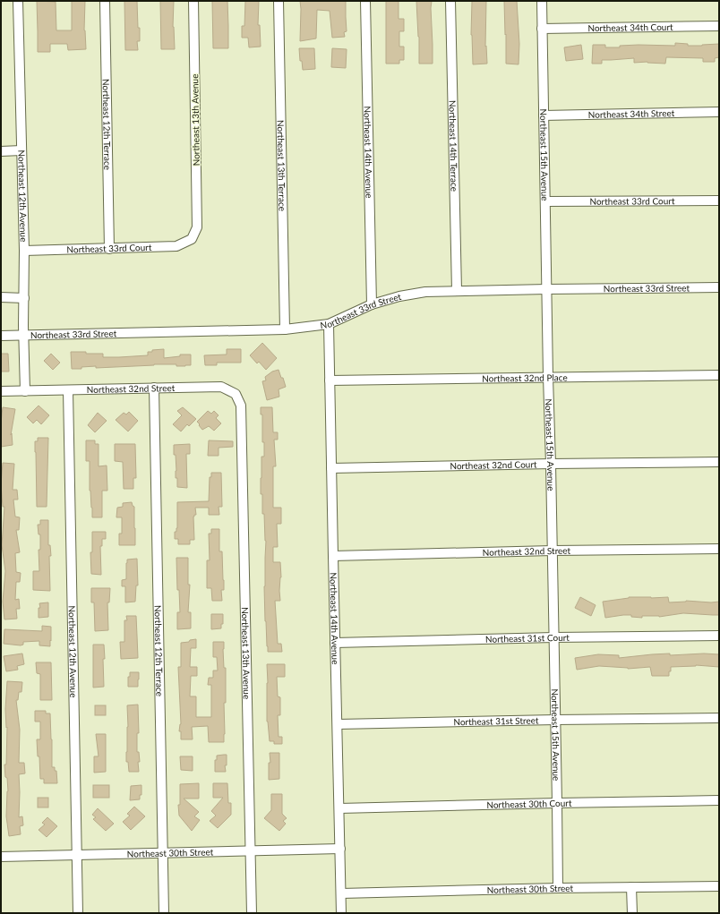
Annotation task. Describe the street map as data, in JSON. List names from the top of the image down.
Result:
{
  "streets": {
    "street": [
      "Northeast 34th Court",
      "Northeast 34th Street",
      "Northeast 13th Avenue",
      "Northeast 12th Terrace",
      "Northeast 14th Terrace",
      "Northeast 14th Avenue",
      "Northeast 15th Avenue",
      "Northeast 13th Terrace",
      "Northeast 12th Avenue",
      "Northeast 33rd Court",
      "Northeast 33rd Street",
      "Northeast 32nd Place",
      "Northeast 32nd Street",
      "Northeast 32nd Court",
      "Northeast 31st Court",
      "Northeast 31st Street",
      "Northeast 30th Court",
      "Northeast 30th Street"
    ]
  },
  "crossings": [
    ["Northeast 34th Court", "Northeast 15th Avenue"],
    ["Northeast 34th Street", "Northeast 15th Avenue"],
    ["Northeast 13th Avenue", "Northeast 33rd Court"],
    ["Northeast 13th Avenue", "Northeast 32nd Street"],
    ["Northeast 13th Avenue", "Northeast 30th Street"],
    ["Northeast 12th Terrace", "Northeast 33rd Court"],
    ["Northeast 12th Terrace", "Northeast 32nd Street"],
    ["Northeast 12th Terrace", "Northeast 30th Street"],
    ["Northeast 14th Terrace", "Northeast 33rd Street"],
    ["Northeast 14th Avenue", "Northeast 33rd Street"],
    ["Northeast 14th Avenue", "Northeast 32nd Place"],
    ["Northeast 14th Avenue", "Northeast 32nd Street"],
    ["Northeast 14th Avenue", "Northeast 32nd Court"],
    ["Northeast 14th Avenue", "Northeast 31st Court"],
    ["Northeast 14th Avenue", "Northeast 31st Street"],
    ["Northeast 14th Avenue", "Northeast 30th Court"],
    ["Northeast 14th Avenue", "Northeast 30th Street"],
    ["Northeast 15th Avenue", "Northeast 33rd Court"],
    ["Northeast 15th Avenue", "Northeast 33rd Street"],
    ["Northeast 15th Avenue", "Northeast 32nd Place"],
    ["Northeast 15th Avenue", "Northeast 32nd Street"],
    ["Northeast 15th Avenue", "Northeast 32nd Court"],
    ["Northeast 15th Avenue", "Northeast 31st Court"],
    ["Northeast 15th Avenue", "Northeast 31st Street"],
    ["Northeast 15th Avenue", "Northeast 30th Court"],
    ["Northeast 15th Avenue", "Northeast 30th Street"],
    ["Northeast 13th Terrace", "Northeast 33rd Street"],
    ["Northeast 12th Avenue", "Northeast 33rd Court"],
    ["Northeast 12th Avenue", "Northeast 33rd Street"],
    ["Northeast 12th Avenue", "Northeast 32nd Street"],
    ["Northeast 12th Avenue", "Northeast 30th Street"]
  ]
}
